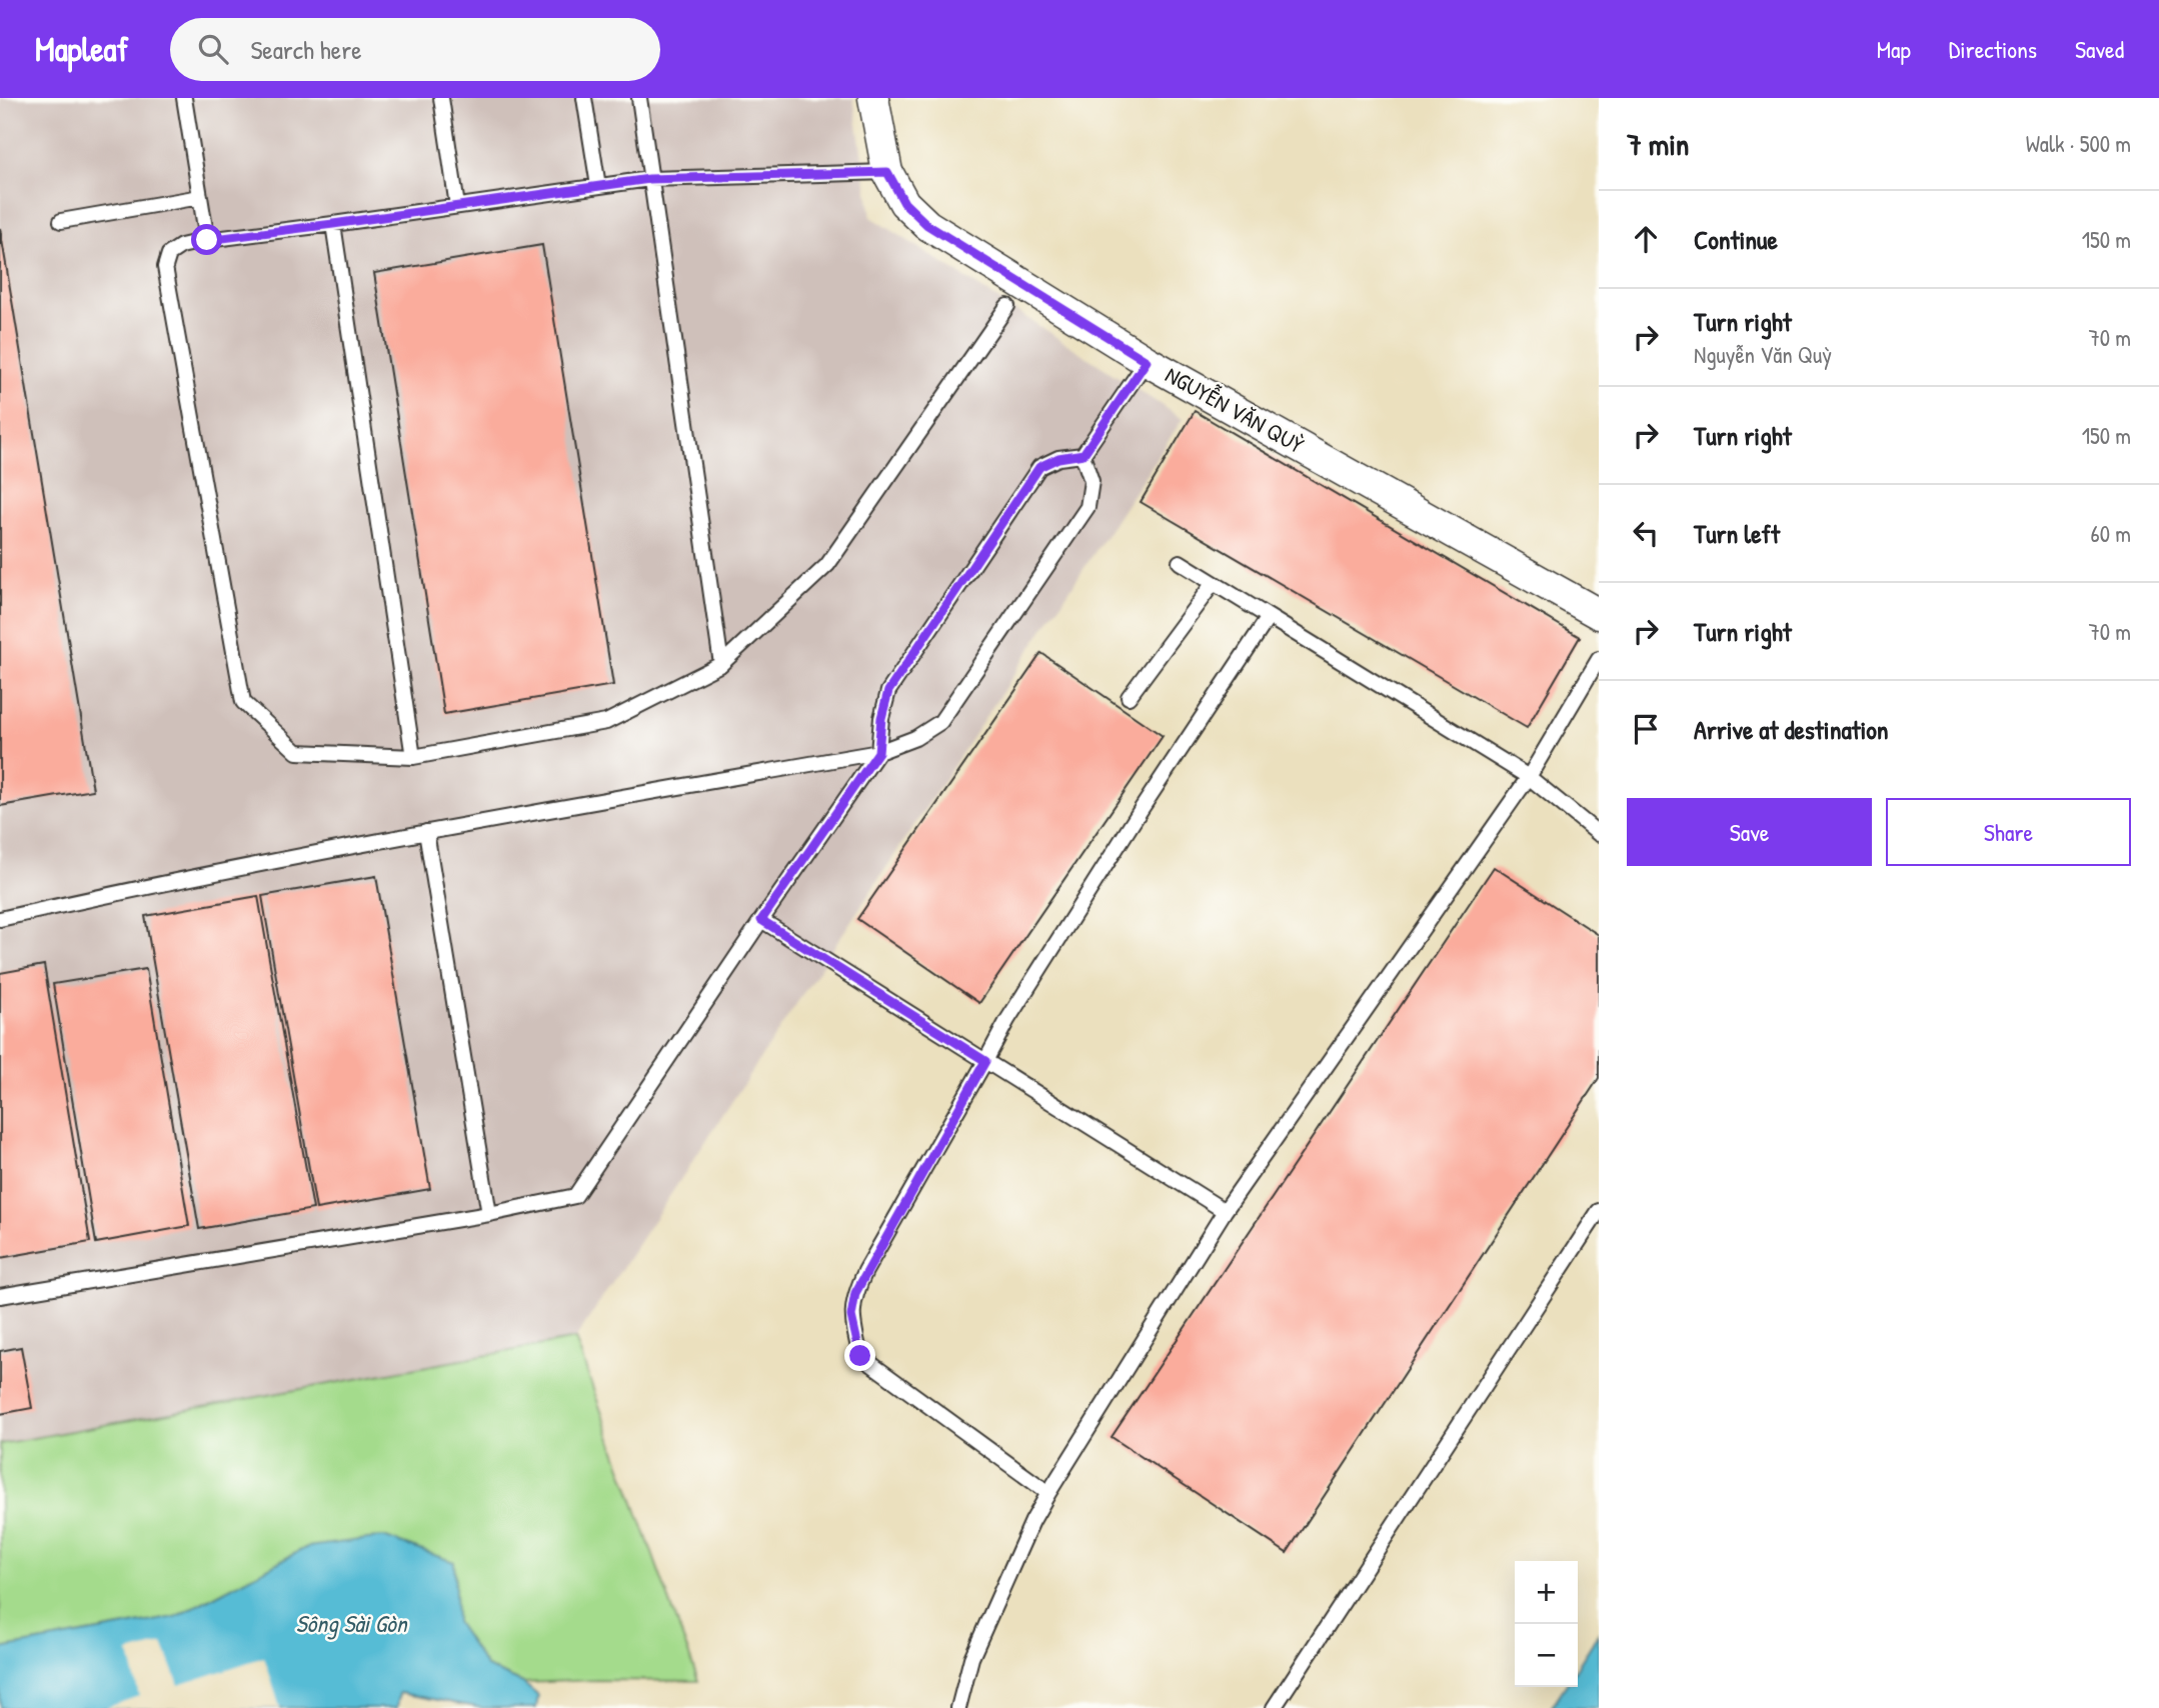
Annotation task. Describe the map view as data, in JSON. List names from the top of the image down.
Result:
{
  "streets": {
    "street": ["NGUYỄN VĂN QUỲ"]
  },
  "water": ["Sông Sài Gòn"],
  "page": {
    "header": "Mapleaf",
    "search": "Search here",
    "nav": ["Map", "Directions", "Saved"],
    "heading": ["7 min", "Walk · 500 m"],
    "list": [
      ["Continue", "150 m"],
      ["Turn right", "Nguyễn Văn Quỳ", "70 m"],
      ["Turn right", "150 m"],
      ["Turn left", "60 m"],
      ["Turn right", "70 m"],
      "Arrive at destination"
    ],
    "buttons": ["Save", "Share"],
    "map_buttons": ["+", "−"]
  }
}
